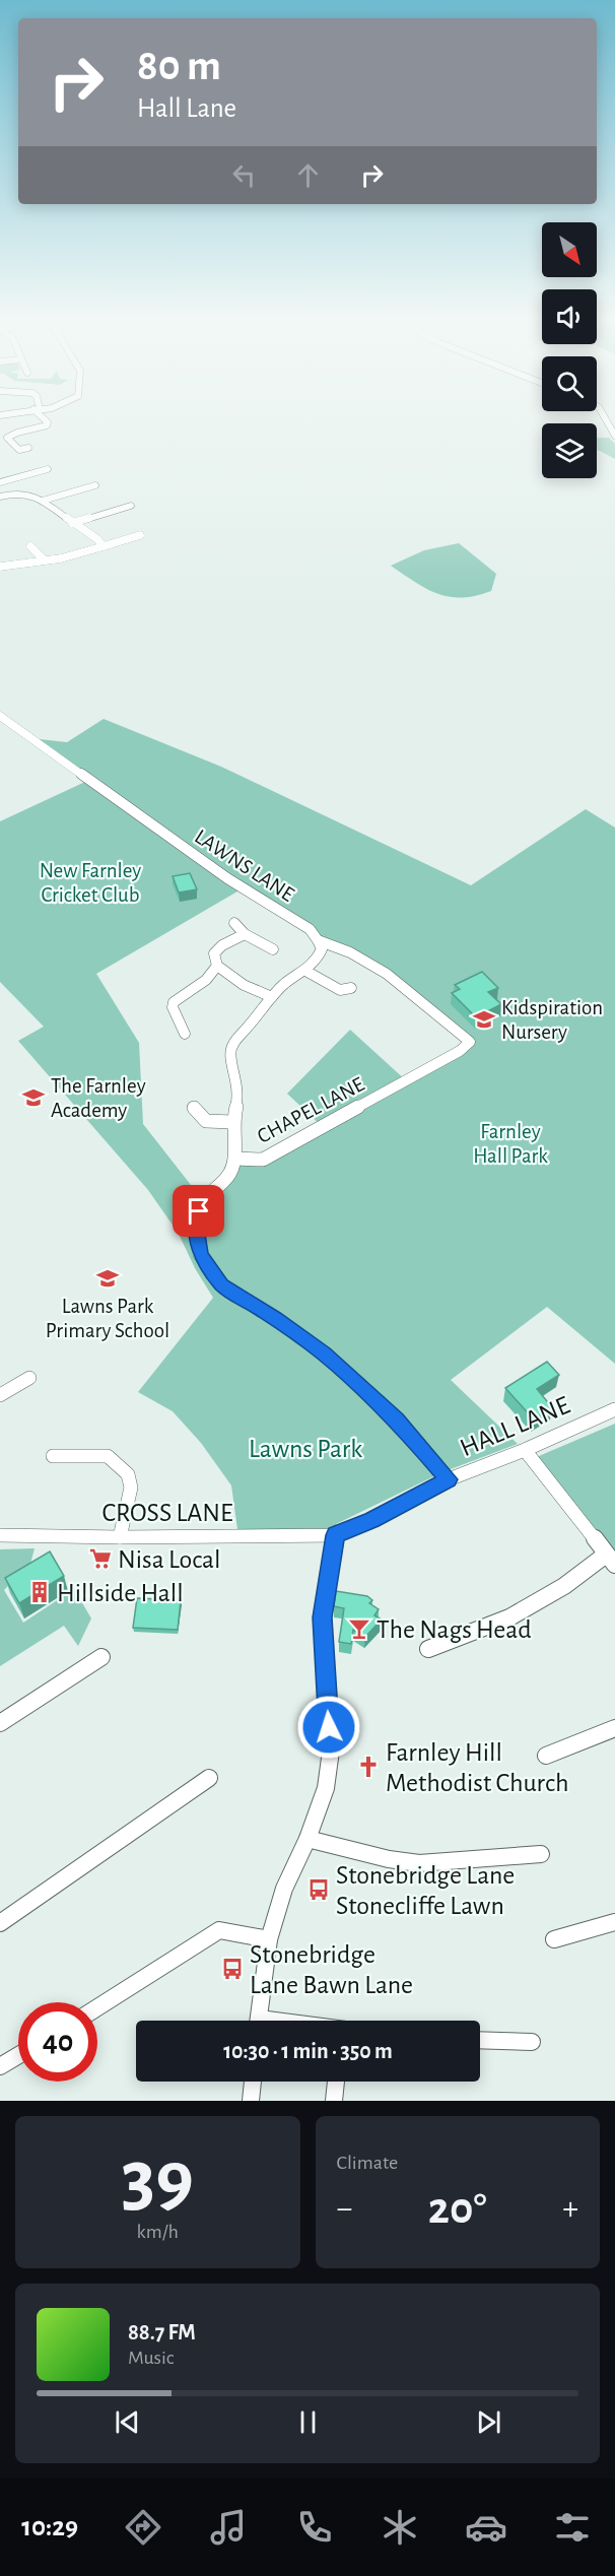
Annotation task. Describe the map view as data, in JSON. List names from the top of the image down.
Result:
{
  "streets": {
    "street": [
      "LAWNS LANE",
      "CHAPEL LANE",
      "HALL LANE",
      "CROSS LANE"
    ]
  },
  "crossings": [
    ["LAWNS LANE", "CHAPEL LANE"],
    ["CHAPEL LANE", "HALL LANE"],
    ["HALL LANE", "CROSS LANE"]
  ],
  "parks": ["New Farnley Cricket Club", "Farnley Hall Park", "Lawns Park"],
  "places": {
    "school or university": ["Kidspiration Nursery", "The Farnley Academy", "Lawns Park Primary School"],
    "supermarket": ["Nisa Local"],
    "building": ["Hillside Hall"],
    "bar": ["The Nags Head"],
    "church": ["Farnley Hill Methodist Church"],
    "bus stop": ["Stonebridge Lane Stonecliffe Lawn", "Stonebridge Lane Bawn Lane"]
  },
  "north": "bottom right",
  "page": {
    "turn": ["80 m", "Hall Lane"],
    "limit": "40",
    "trip": "10:30 · 1 min · 350 m",
    "tile": [
      ["39", "km/h"],
      "Climate"
    ],
    "heat": ["−", "20°", "+"],
    "song": ["88.7 FM", "Music"],
    "tabs": "10:29"
  }
}
